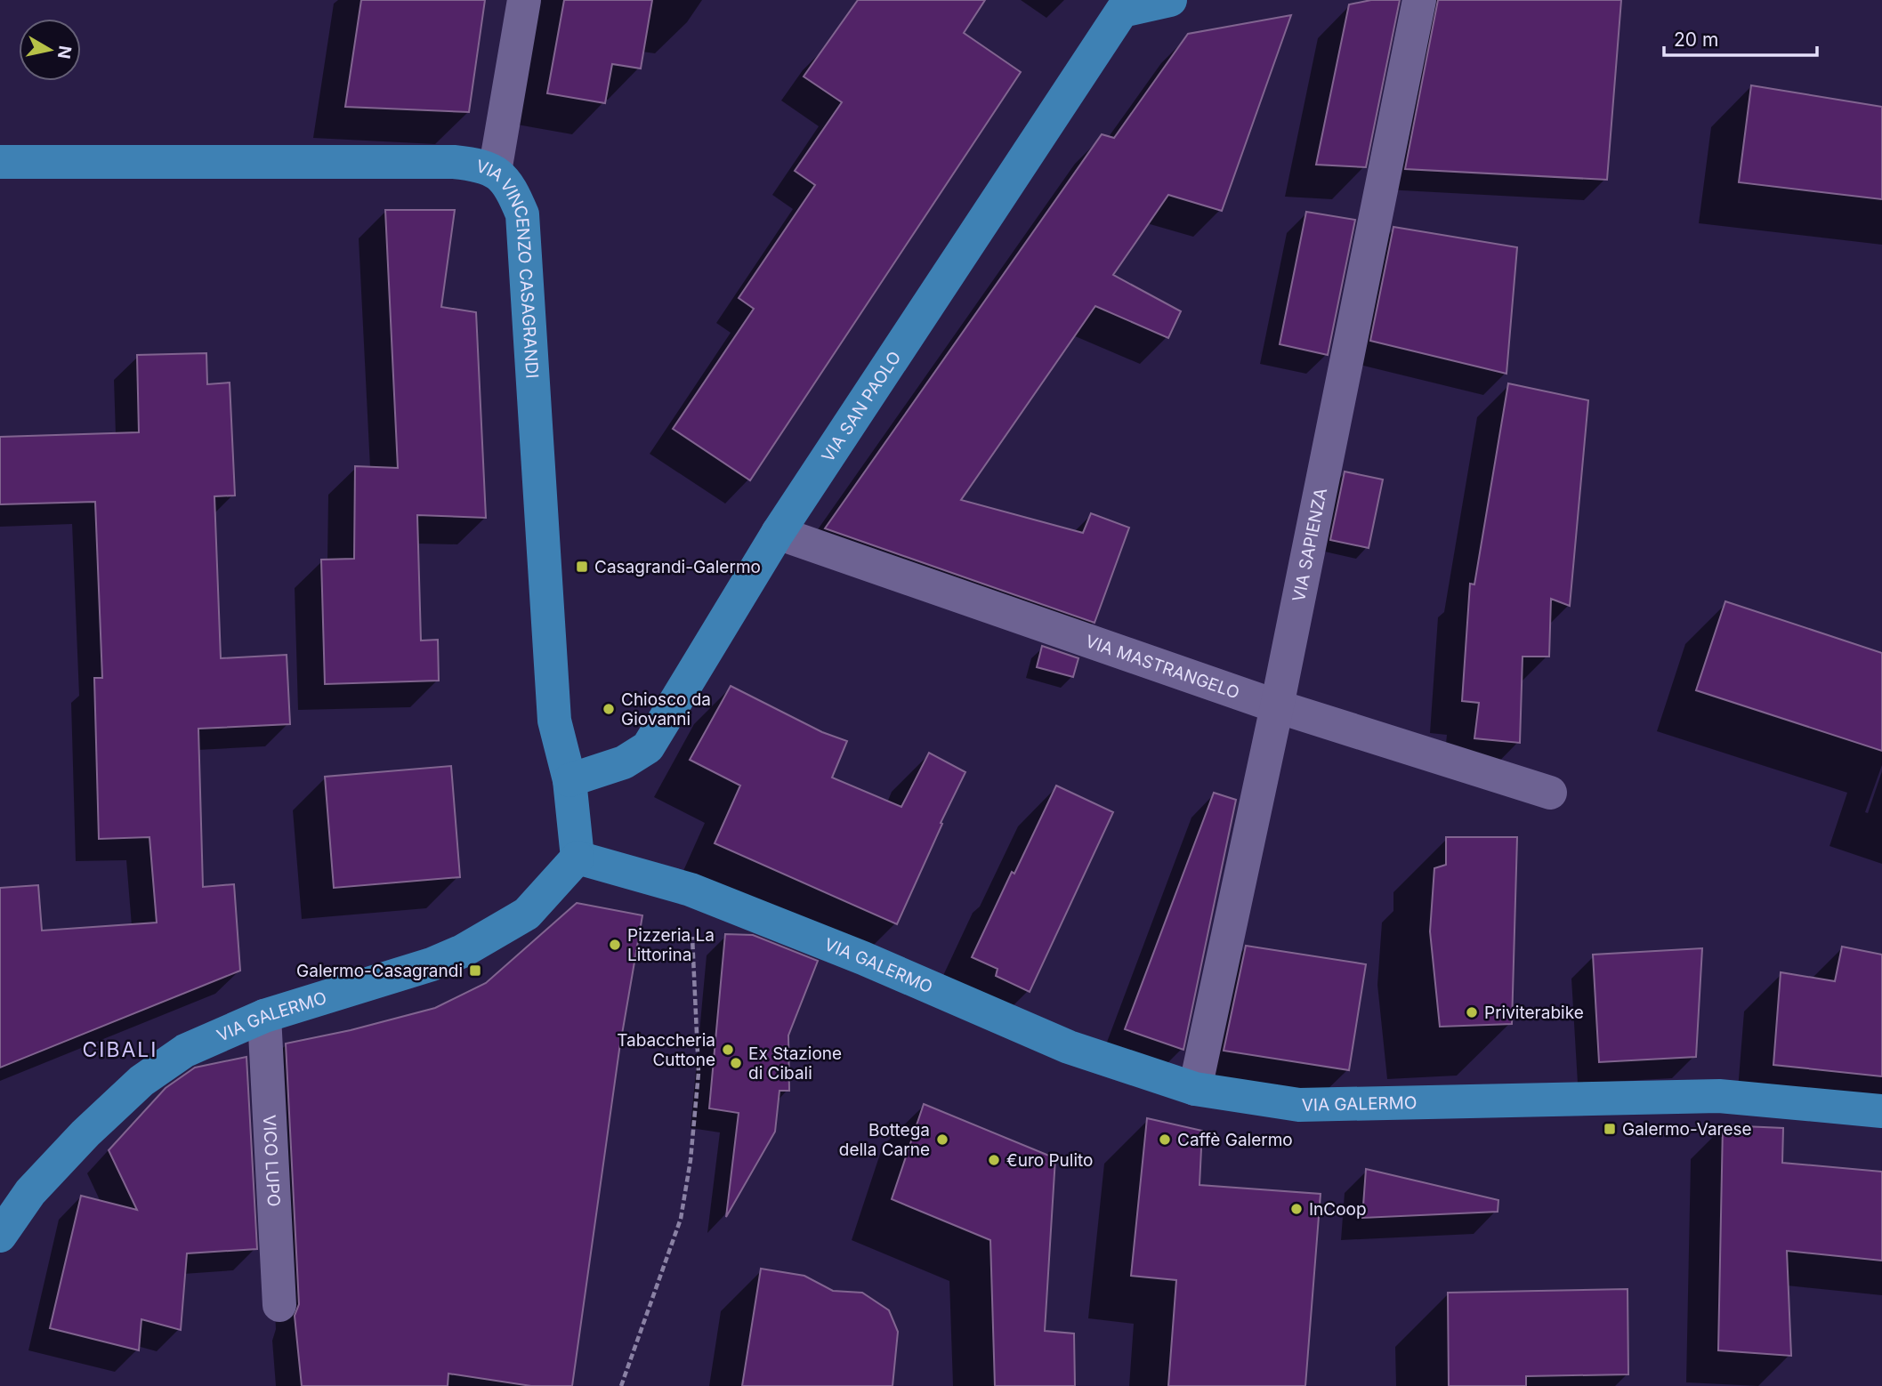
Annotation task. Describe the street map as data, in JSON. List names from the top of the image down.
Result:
{
  "streets": {
    "main road": ["VIA VINCENZO CASAGRANDI", "VIA SAN PAOLO", "VIA GALERMO"],
    "street": ["VIA SAPIENZA", "VIA MASTRANGELO", "VICO LUPO"]
  },
  "crossings": [
    ["VIA VINCENZO CASAGRANDI", "VIA SAN PAOLO"],
    ["VIA VINCENZO CASAGRANDI", "VIA GALERMO"],
    ["VIA SAN PAOLO", "VIA MASTRANGELO"],
    ["VIA SAPIENZA", "VIA MASTRANGELO"],
    ["VIA SAPIENZA", "VIA GALERMO"],
    ["VIA GALERMO", "VICO LUPO"]
  ],
  "districts": ["CIBALI"],
  "places": {
    "transit": ["Casagrandi-Galermo", "Galermo-Casagrandi", "Galermo-Varese"],
    "other": [
      "Chiosco da Giovanni",
      "Pizzeria La Littorina",
      "Priviterabike",
      "Tabaccheria Cuttone",
      "Ex Stazione di Cibali",
      "Bottega della Carne",
      "Caffè Galermo",
      "€uro Pulito",
      "InCoop"
    ]
  },
  "scale_bar": "20 m",
  "north": "right"
}
